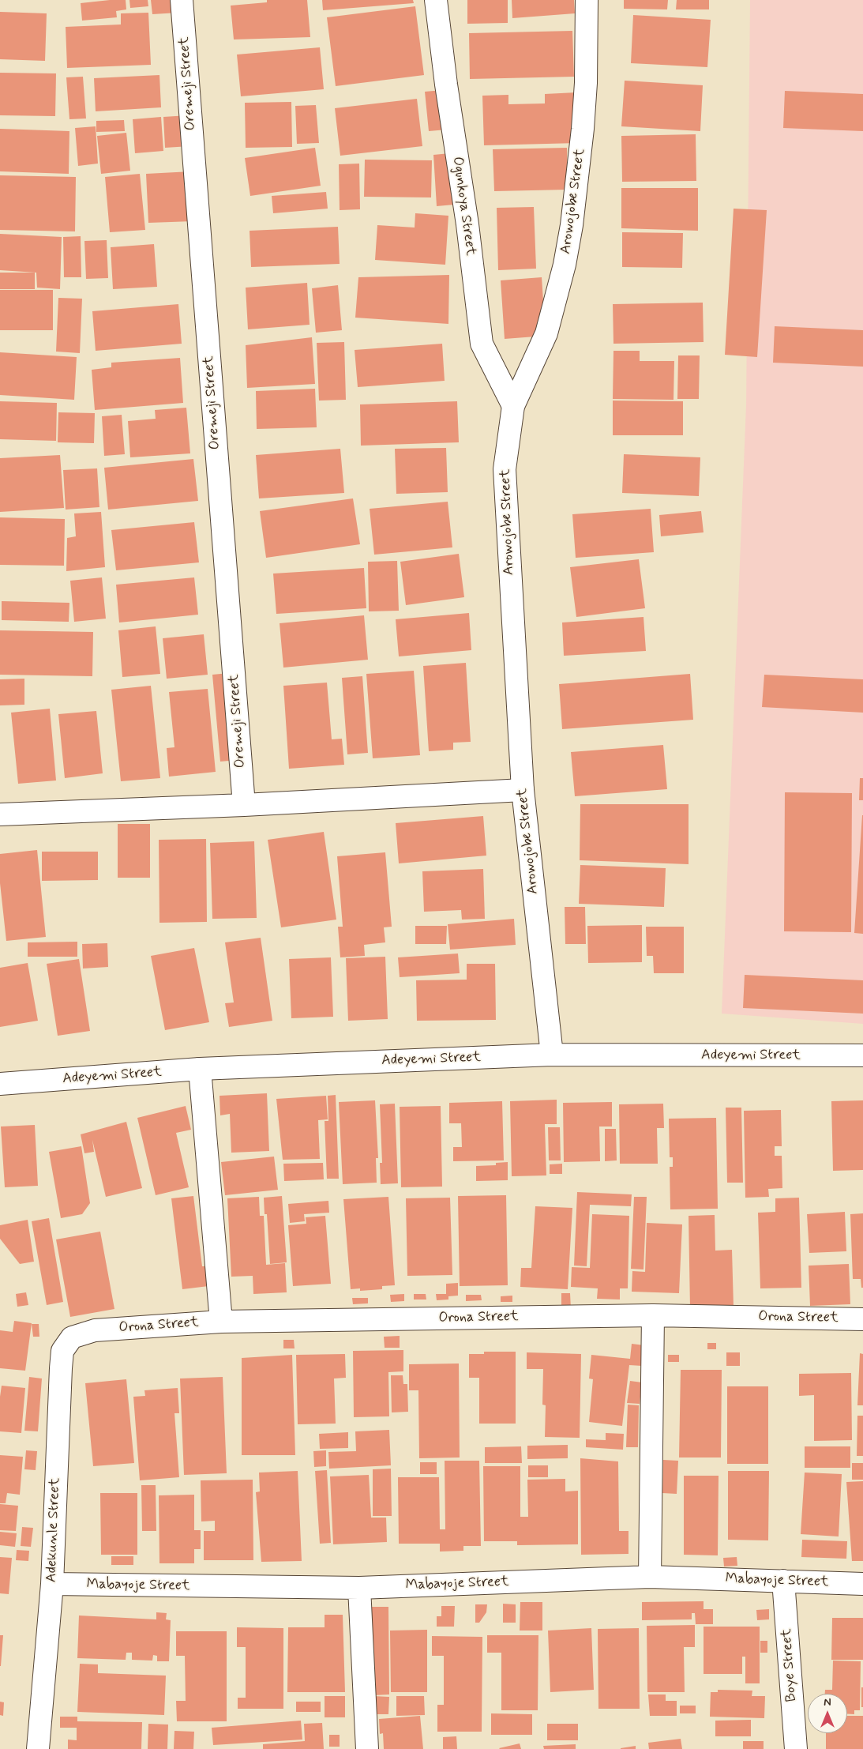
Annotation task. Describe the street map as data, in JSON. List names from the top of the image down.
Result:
{
  "streets": {
    "street": [
      "Oremeji Street",
      "Arowojobe Street",
      "Ogunkoya Street",
      "Adeyemi Street",
      "Orona Street",
      "Adekunle Street",
      "Mabayoje Street",
      "Boye Street"
    ]
  },
  "crossings": [
    ["Arowojobe Street", "Ogunkoya Street"],
    ["Arowojobe Street", "Adeyemi Street"],
    ["Orona Street", "Adekunle Street"],
    ["Adekunle Street", "Mabayoje Street"],
    ["Mabayoje Street", "Boye Street"]
  ],
  "north": "top"
}
